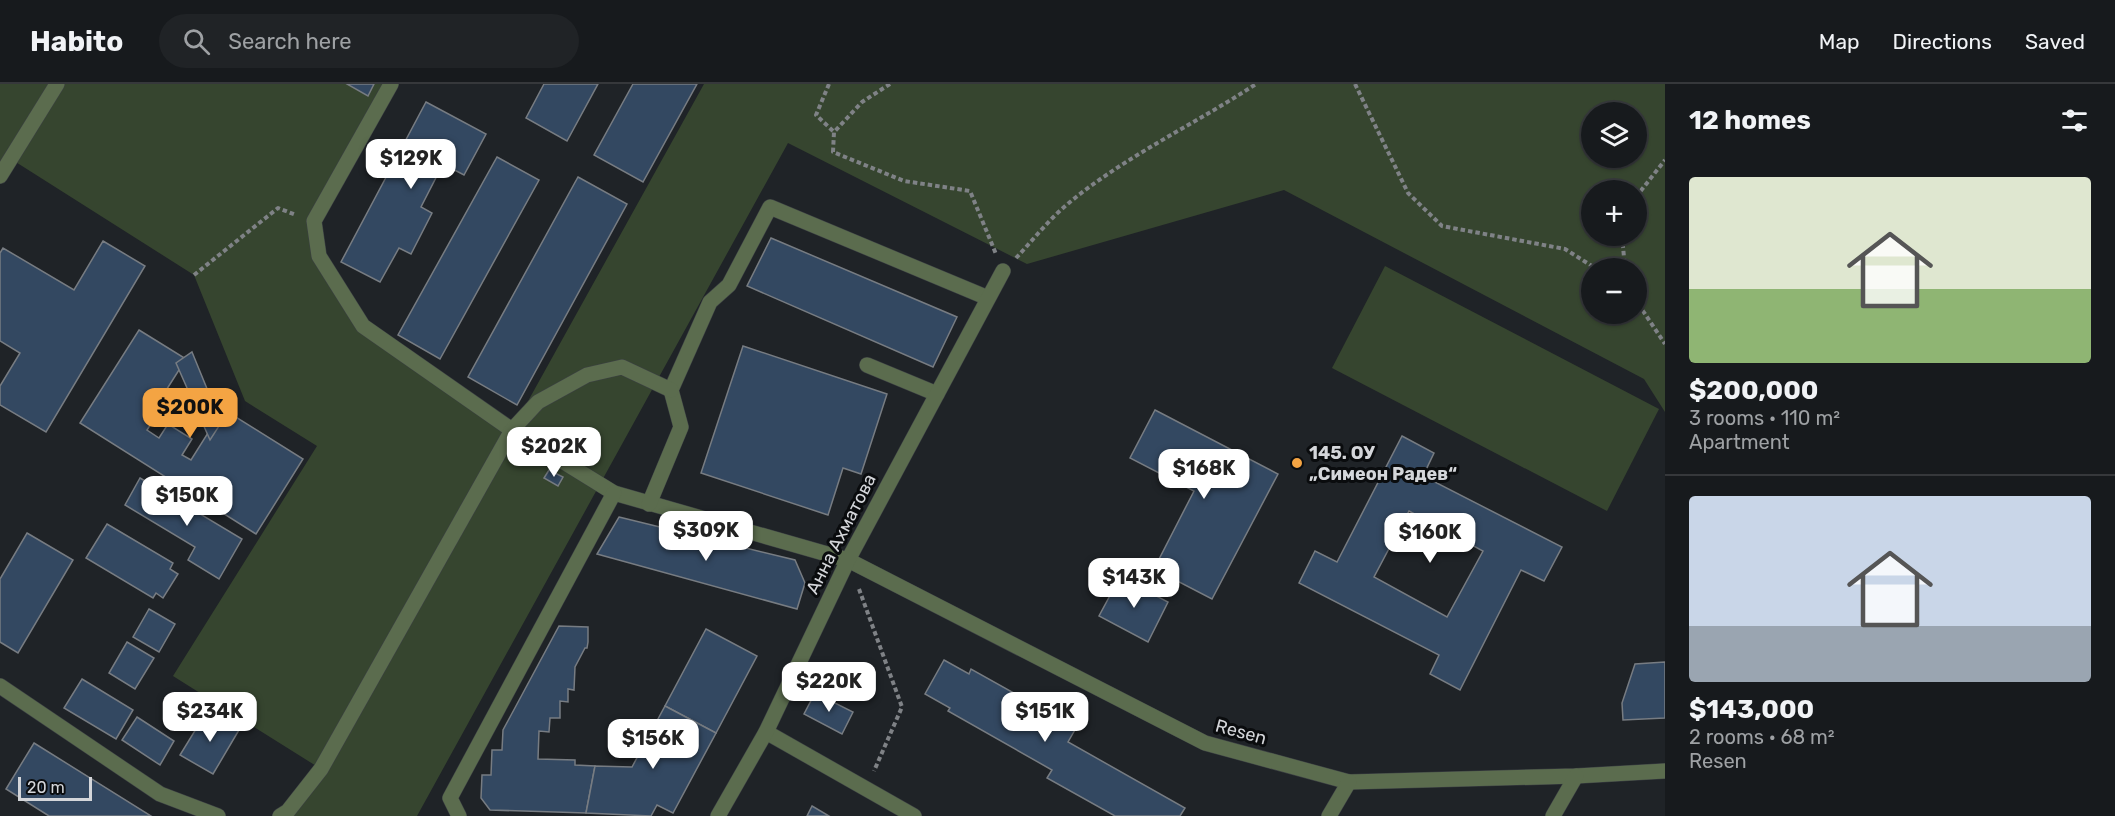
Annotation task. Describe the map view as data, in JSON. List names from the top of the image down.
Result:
{
  "streets": {
    "street": ["Анна Ахматова", "Resen"]
  },
  "crossings": [
    ["Анна Ахматова", "Resen"]
  ],
  "places": ["145. ОУ „Симеон Радев“"],
  "scale_bar": "20 m",
  "page": {
    "header": "Habito",
    "search": "Search here",
    "nav": ["Map", "Directions", "Saved"],
    "heading": "12 homes",
    "map_buttons": ["+", "−"],
    "price": [
      "$129K",
      "$200K",
      "$202K",
      "$168K",
      "$150K",
      "$309K",
      "$160K",
      "$143K",
      "$220K",
      "$234K",
      "$151K",
      "$156K"
    ],
    "list": [
      {
        "name": "$200,000",
        "note": "3 rooms · 110 m² · Apartment"
      },
      {
        "name": "$143,000",
        "note": "2 rooms · 68 m² · Resen"
      }
    ],
    "scale": "20 m"
  }
}
